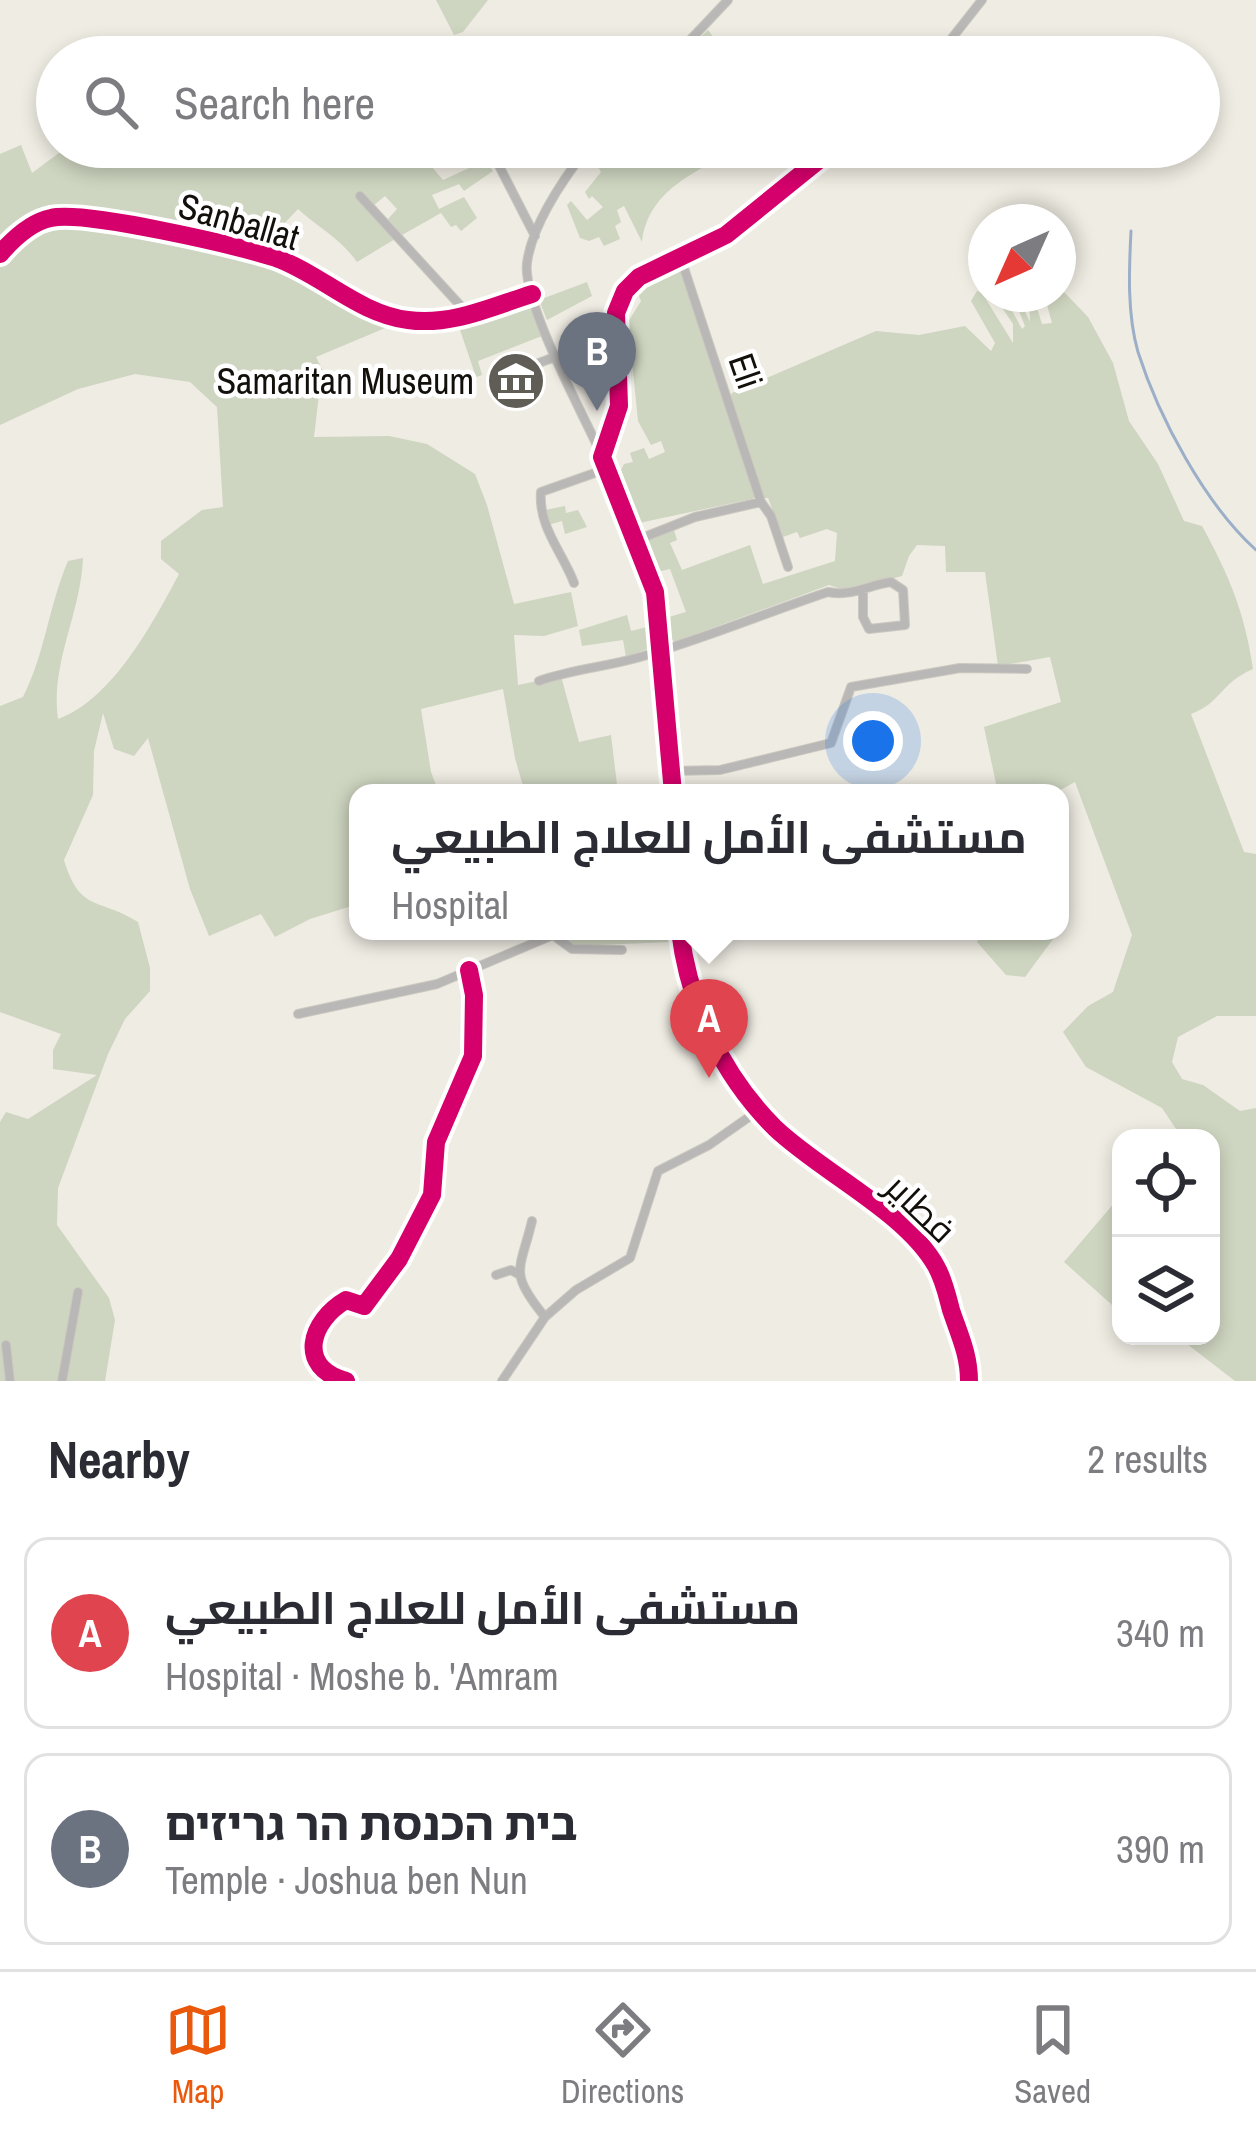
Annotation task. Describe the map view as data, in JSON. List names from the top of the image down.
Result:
{
  "streets": {
    "street": ["Sanballat", "Eli", "فطاير"]
  },
  "places": {
    "museum": ["Samaritan Museum"]
  },
  "north": "bottom left",
  "page": {
    "search": "Search here",
    "pins": ["B", "A"],
    "popup": ["مستشفى الأمل للعلاج الطبيعي", "Hospital"],
    "heading": ["Nearby", "2 results"],
    "list": [
      {
        "mark": "A",
        "name": "مستشفى الأمل للعلاج الطبيعي",
        "note": "Hospital · Moshe b. 'Amram",
        "value": "340 m"
      },
      {
        "mark": "B",
        "name": "בית הכנסת הר גריזים",
        "note": "Temple · Joshua ben Nun",
        "value": "390 m"
      }
    ],
    "nav": ["Map", "Directions", "Saved"]
  }
}
